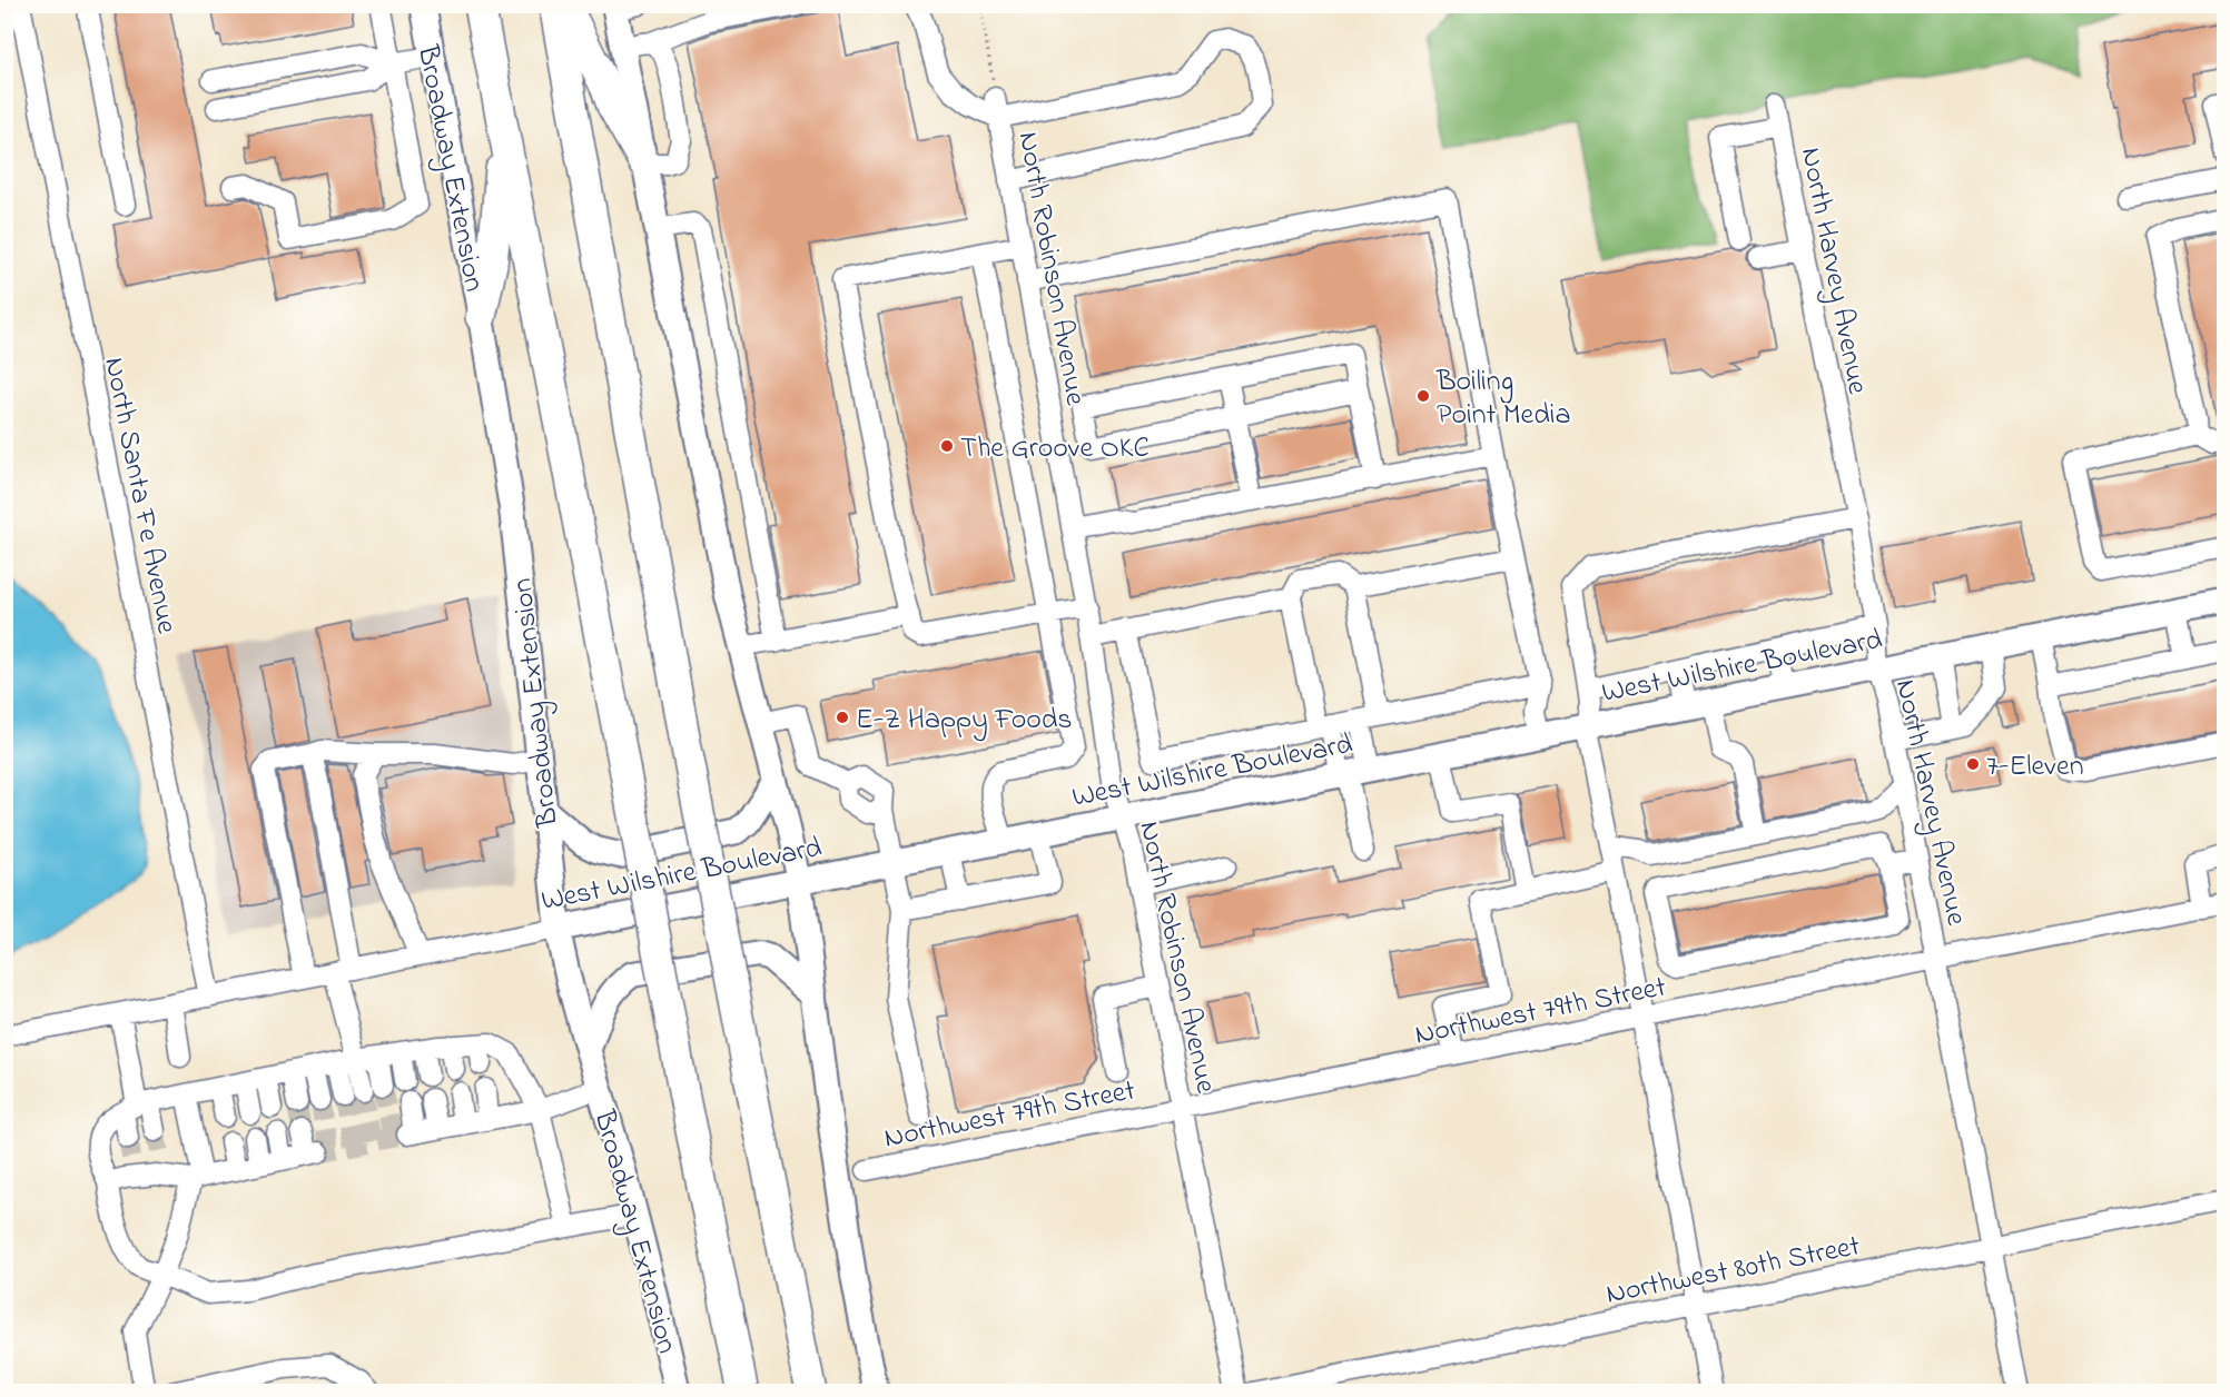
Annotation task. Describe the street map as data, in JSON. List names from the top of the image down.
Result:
{
  "streets": {
    "highway": ["Broadway Extension"],
    "main road": ["West Wilshire Boulevard"],
    "street": [
      "North Robinson Avenue",
      "North Harvey Avenue",
      "North Santa Fe Avenue",
      "Northwest 79th Street",
      "Northwest 80th Street"
    ]
  },
  "crossings": [
    ["Broadway Extension", "West Wilshire Boulevard"],
    ["North Robinson Avenue", "West Wilshire Boulevard"],
    ["North Robinson Avenue", "Northwest 79th Street"],
    ["North Harvey Avenue", "West Wilshire Boulevard"],
    ["North Harvey Avenue", "Northwest 79th Street"],
    ["North Harvey Avenue", "Northwest 80th Street"],
    ["North Santa Fe Avenue", "West Wilshire Boulevard"]
  ],
  "places": [
    "Boiling Point Media",
    "The Groove OKC",
    "E-Z Happy Foods",
    "7-Eleven"
  ]
}
